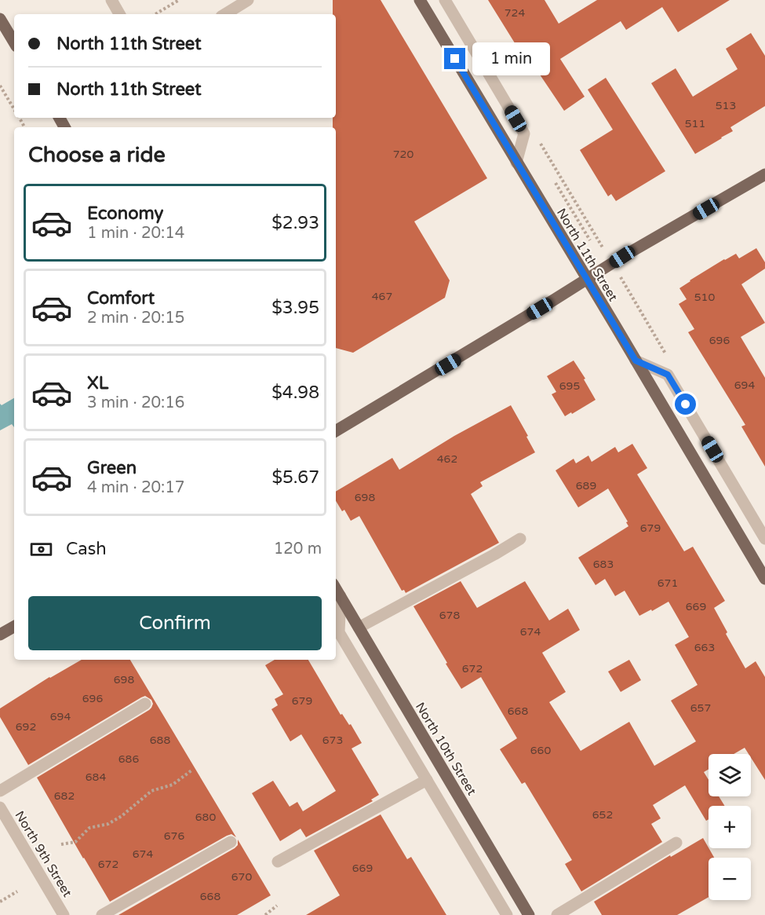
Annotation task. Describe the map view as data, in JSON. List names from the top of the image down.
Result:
{
  "streets": {
    "main road": ["North 11th Street", "North 10th Street"],
    "street": ["North 9th Street"]
  },
  "house_numbers": [
    "724",
    "513",
    "511",
    "720",
    "467",
    "510",
    "696",
    "694",
    "695",
    "462",
    "689",
    "698",
    "679",
    "683",
    "671",
    "669",
    "678",
    "674",
    "663",
    "672",
    "698",
    "696",
    "679",
    "657",
    "668",
    "694",
    "692",
    "688",
    "673",
    "660",
    "686",
    "684",
    "682",
    "652",
    "680",
    "676",
    "674",
    "672",
    "669",
    "670",
    "668"
  ],
  "page": {
    "banner": ["North 11th Street", "North 11th Street"],
    "bubble": "1 min",
    "heading": "Choose a ride",
    "list": [
      {
        "name": "Economy",
        "note": "1 min · 20:14",
        "value": "$2.93"
      },
      {
        "name": "Comfort",
        "note": "2 min · 20:15",
        "value": "$3.95"
      },
      {
        "name": "XL",
        "note": "3 min · 20:16",
        "value": "$4.98"
      },
      {
        "name": "Green",
        "note": "4 min · 20:17",
        "value": "$5.67"
      }
    ],
    "pay": ["Cash", "120 m"],
    "buttons": "Confirm",
    "map_buttons": ["+", "−"]
  }
}
